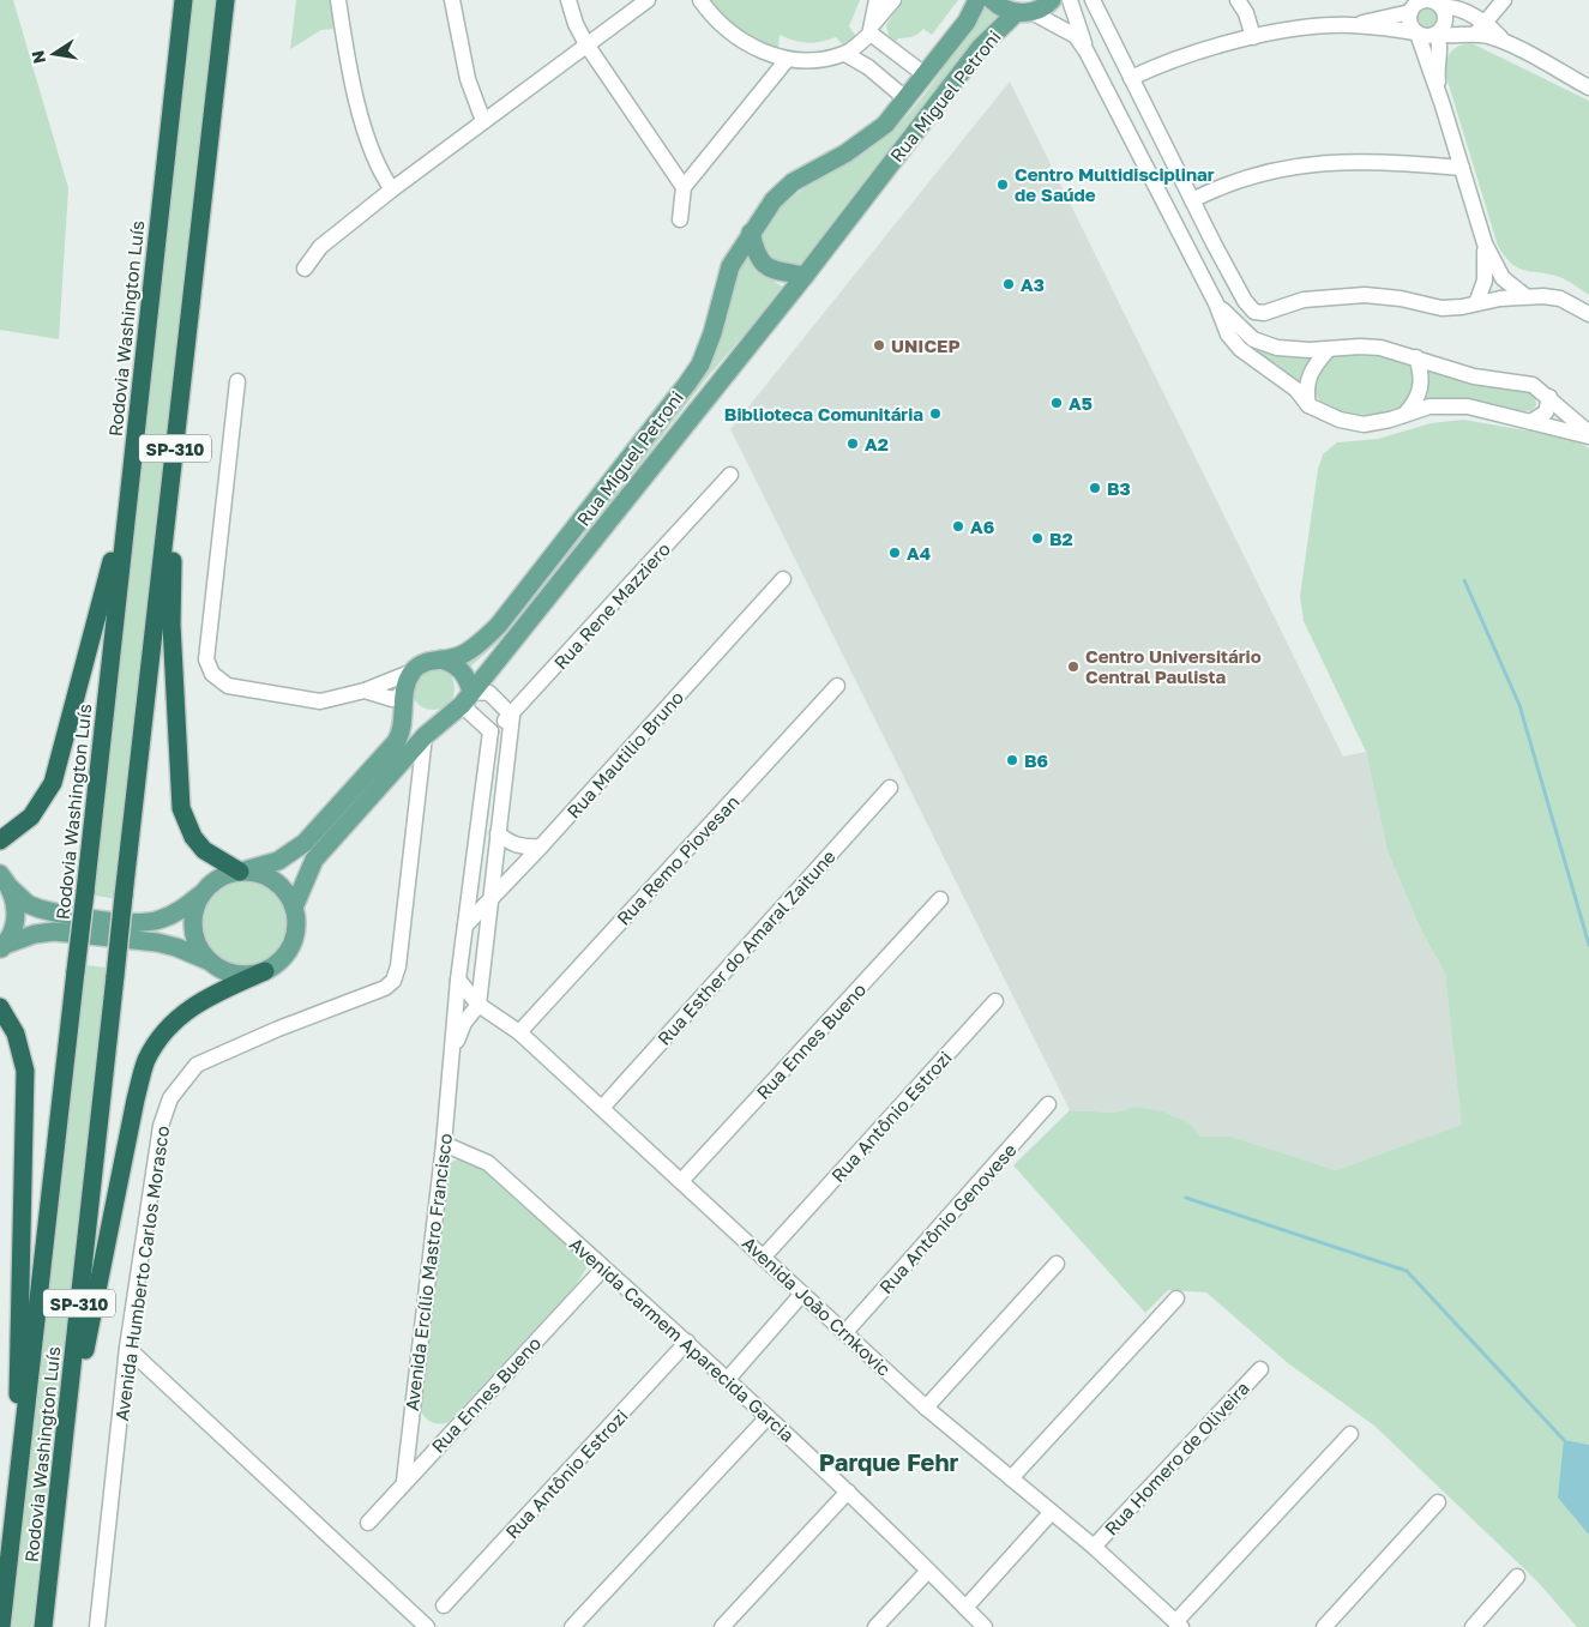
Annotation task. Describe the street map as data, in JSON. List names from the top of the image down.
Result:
{
  "streets": {
    "highway": ["Rodovia Washington Luís", "SP-310"],
    "main road": ["Rua Miguel Petroni"],
    "street": [
      "Rua Rene Mazziero",
      "Rua Mautilio Bruno",
      "Rua Remo Piovesan",
      "Rua Esther do Amaral Zaitune",
      "Rua Ennes Bueno",
      "Rua Antônio Estrozi",
      "Rua Antônio Genovese",
      "Avenida Ercílio Mastro Francisco",
      "Avenida Humberto Carlos Morasco",
      "Avenida João Crnkovic",
      "Avenida Carmem Aparecida Garcia",
      "Rua Homero de Oliveira"
    ]
  },
  "crossings": [
    ["Rua Miguel Petroni", "Avenida Humberto Carlos Morasco"],
    ["Rua Rene Mazziero", "Avenida Ercílio Mastro Francisco"],
    ["Rua Mautilio Bruno", "Avenida Ercílio Mastro Francisco"],
    ["Rua Remo Piovesan", "Avenida João Crnkovic"],
    ["Rua Esther do Amaral Zaitune", "Avenida João Crnkovic"],
    ["Rua Ennes Bueno", "Avenida Ercílio Mastro Francisco"],
    ["Rua Ennes Bueno", "Avenida João Crnkovic"],
    ["Rua Ennes Bueno", "Avenida Carmem Aparecida Garcia"],
    ["Rua Antônio Estrozi", "Avenida João Crnkovic"],
    ["Rua Antônio Estrozi", "Avenida Carmem Aparecida Garcia"],
    ["Rua Antônio Genovese", "Avenida João Crnkovic"],
    ["Avenida Ercílio Mastro Francisco", "Avenida João Crnkovic"],
    ["Avenida Ercílio Mastro Francisco", "Avenida Carmem Aparecida Garcia"],
    ["Avenida João Crnkovic", "Rua Homero de Oliveira"]
  ],
  "districts": ["Parque Fehr"],
  "places": [
    "Centro Multidisciplinar de Saúde",
    "A3",
    "UNICEP",
    "A5",
    "Biblioteca Comunitária",
    "A2",
    "B3",
    "A6",
    "B2",
    "A4",
    "Centro Universitário Central Paulista",
    "B6"
  ],
  "north": "left"
}
